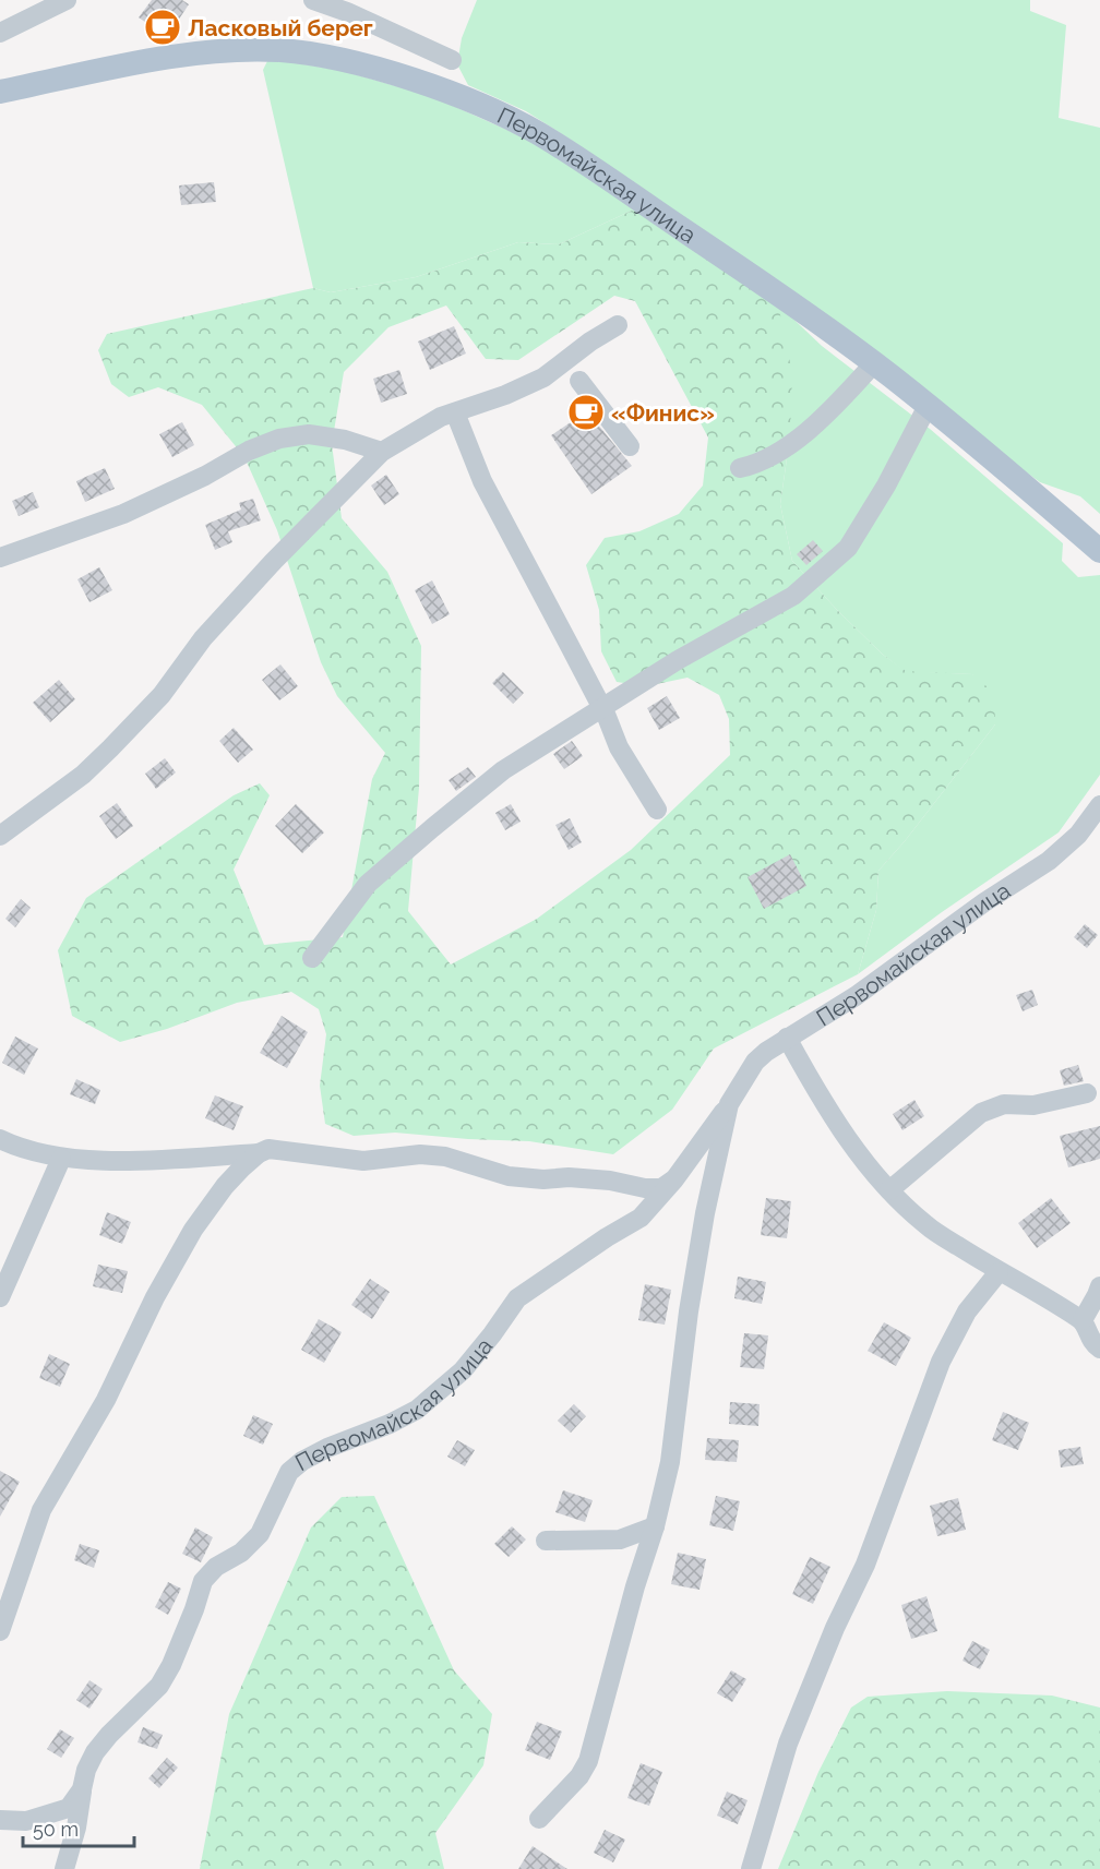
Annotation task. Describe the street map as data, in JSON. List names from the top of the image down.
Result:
{
  "streets": {
    "main road": ["Первомайская улица"]
  },
  "places": {
    "cafe": ["Ласковый берег", "«Финис»"]
  },
  "scale_bar": "50 m"
}
